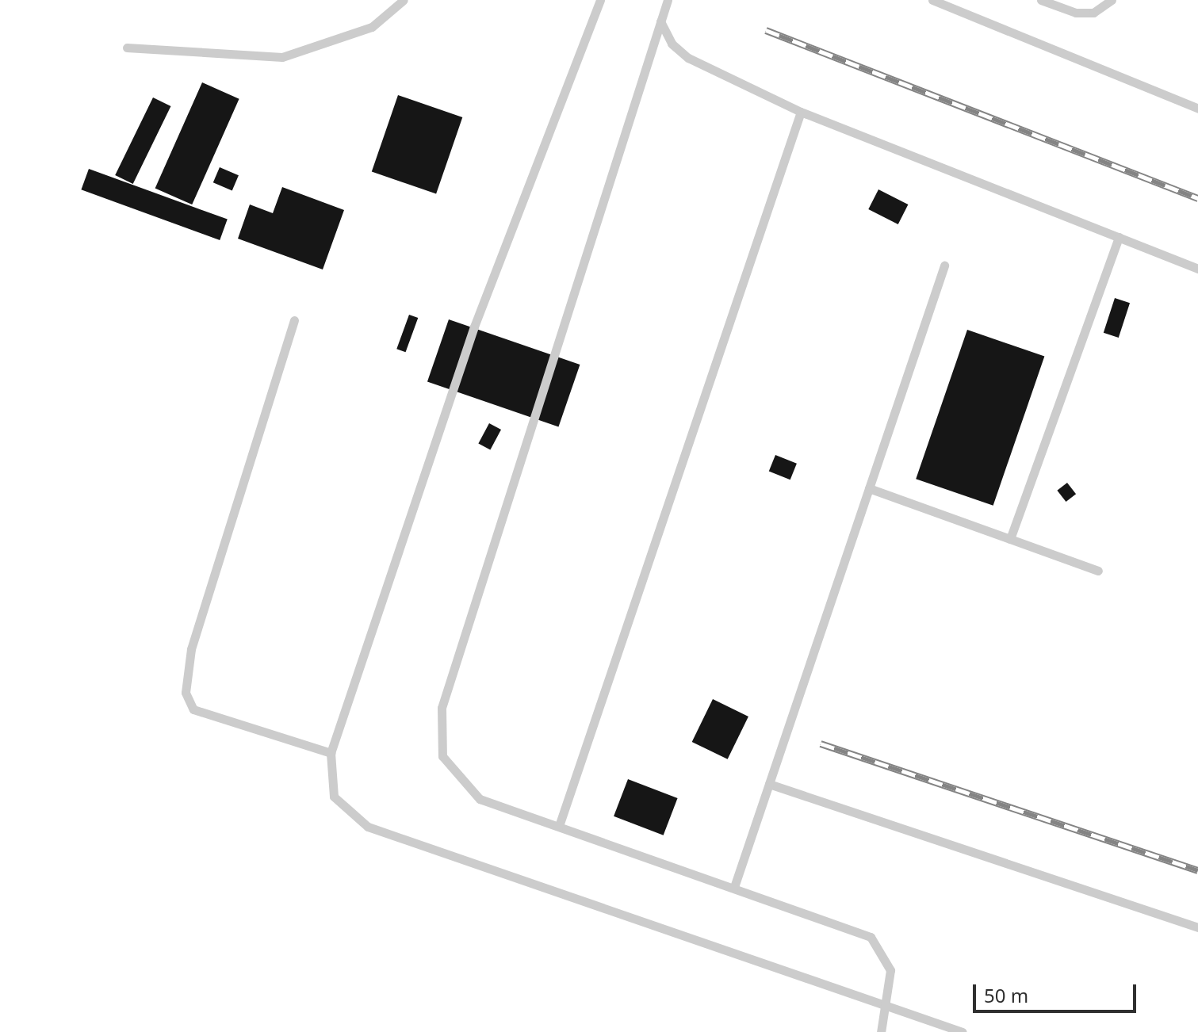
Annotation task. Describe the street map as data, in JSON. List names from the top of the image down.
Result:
{
  "scale_bar": "50 m"
}
